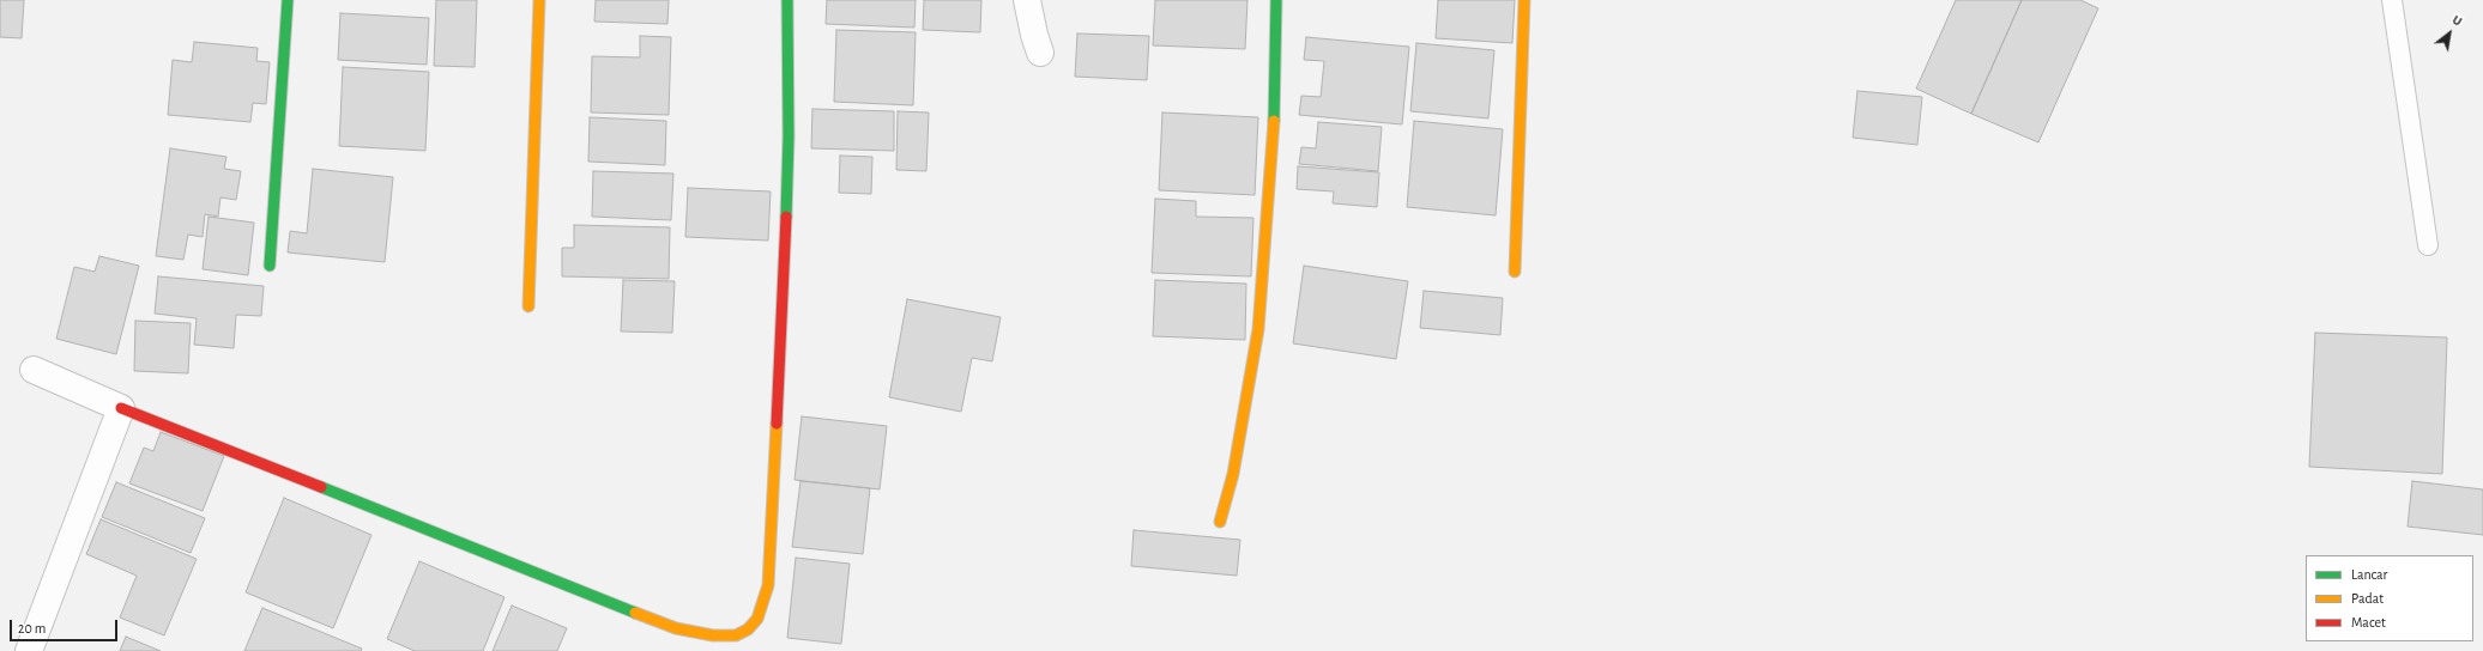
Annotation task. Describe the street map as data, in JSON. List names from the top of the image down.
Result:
{
  "legend": ["Lancar", "Padat", "Macet"],
  "scale_bar": "20 m",
  "north": "top right"
}
